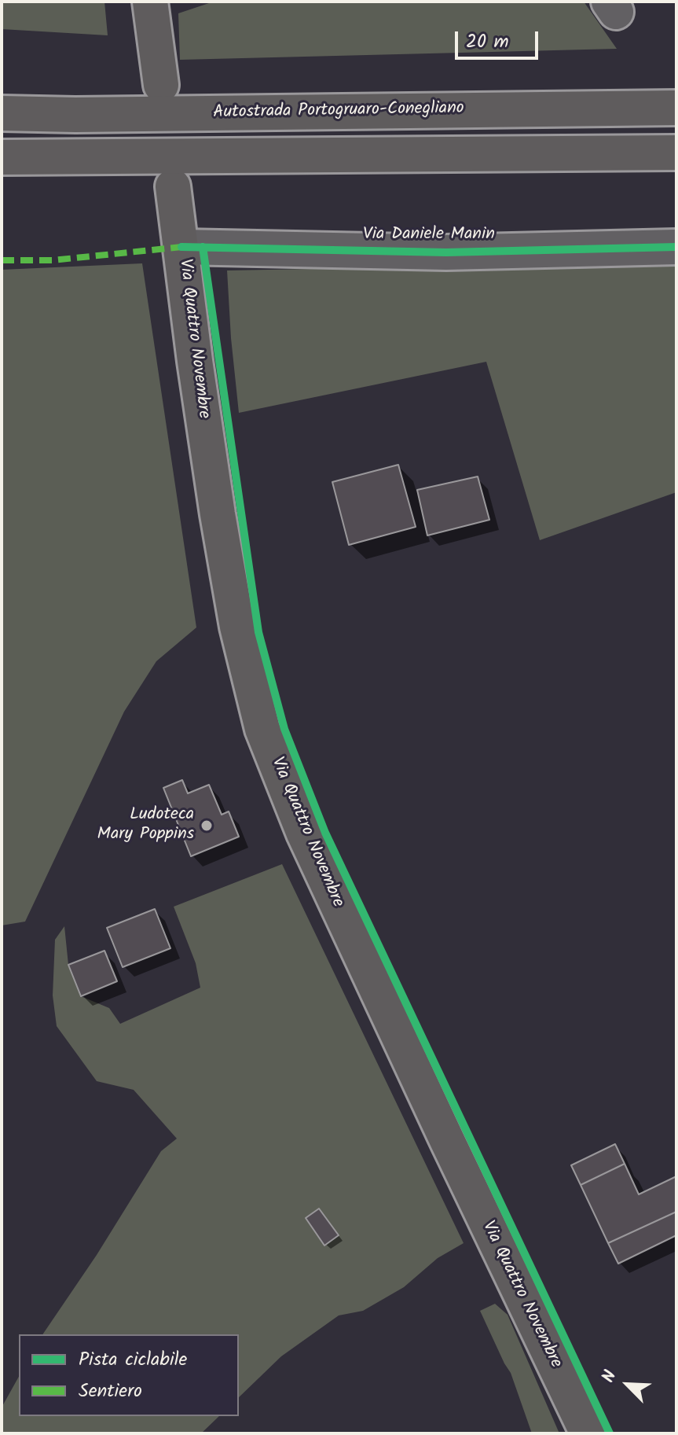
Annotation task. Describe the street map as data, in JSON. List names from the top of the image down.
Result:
{
  "streets": {
    "main road": ["Autostrada Portogruaro-Conegliano", "Via Quattro Novembre"],
    "street": ["Via Daniele Manin"]
  },
  "crossings": [
    ["Via Daniele Manin", "Via Quattro Novembre"]
  ],
  "places": ["Ludoteca Mary Poppins"],
  "legend": ["Pista ciclabile", "Sentiero"],
  "scale_bar": "20 m",
  "north": "top left"
}
